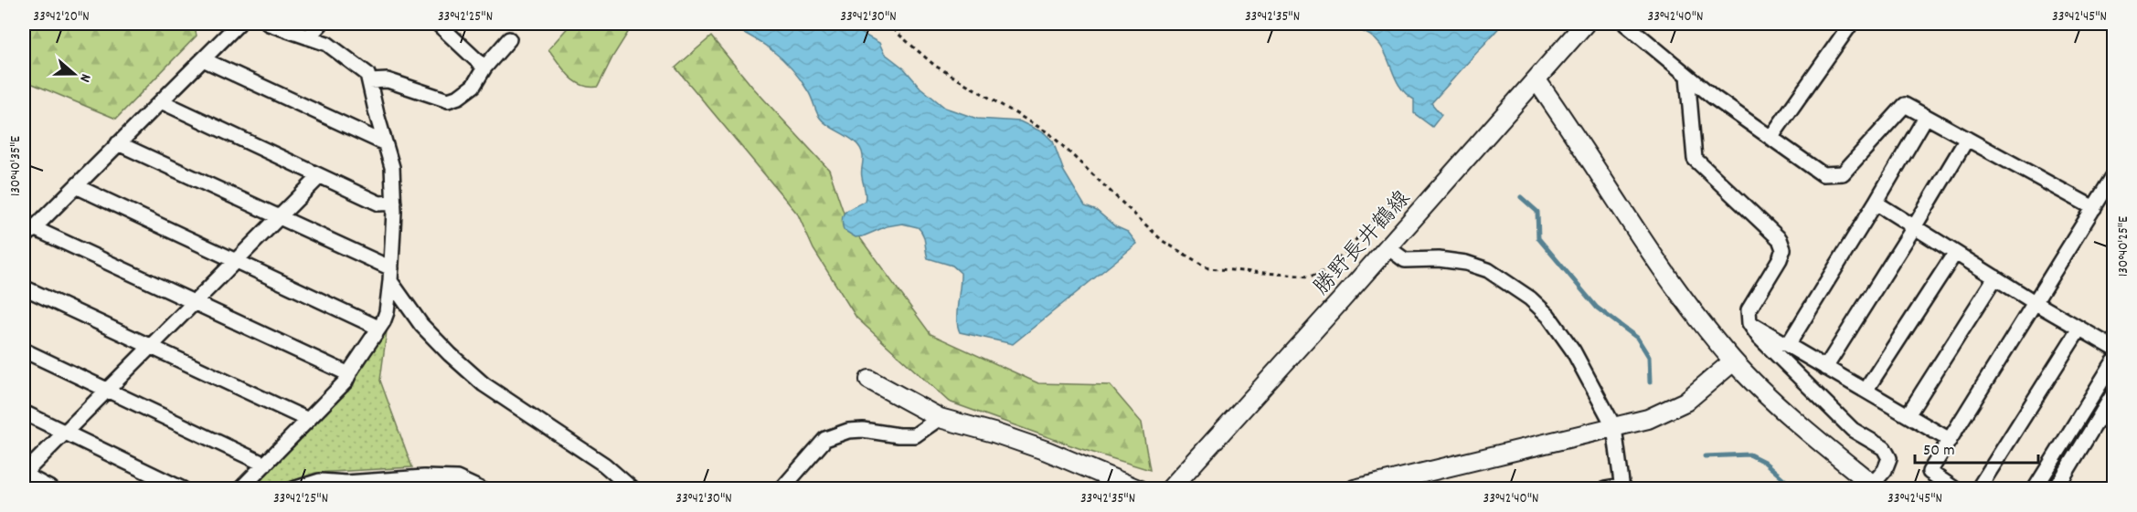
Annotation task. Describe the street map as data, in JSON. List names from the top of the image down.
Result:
{
  "streets": {
    "street": ["勝野長井鶴線"]
  },
  "scale_bar": "50 m",
  "north": "right",
  "coordinates": [
    "33°42'20\"N",
    "33°42'25\"N",
    "33°42'30\"N",
    "33°42'35\"N",
    "33°42'40\"N",
    "33°42'45\"N",
    "130°40'35\"E",
    "130°40'25\"E"
  ]
}
